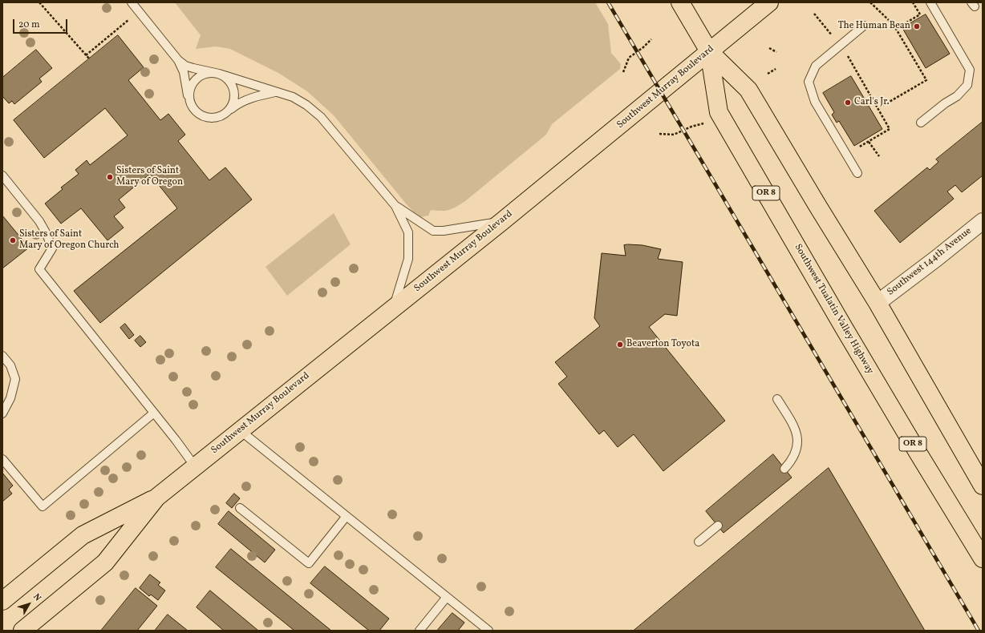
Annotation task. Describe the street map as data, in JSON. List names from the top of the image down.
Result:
{
  "streets": {
    "main road": ["Southwest Murray Boulevard", "OR 8", "Southwest Tualatin Valley Highway"],
    "street": ["Southwest 144th Avenue"]
  },
  "crossings": [
    ["Southwest Murray Boulevard", "Southwest Tualatin Valley Highway"],
    ["Southwest 144th Avenue", "Southwest Tualatin Valley Highway"]
  ],
  "places": [
    "The Human Bean",
    "Carl's Jr.",
    "Sisters of Saint Mary of Oregon",
    "Sisters of Saint Mary of Oregon Church",
    "Beaverton Toyota"
  ],
  "scale_bar": "20 m",
  "north": "top right"
}
